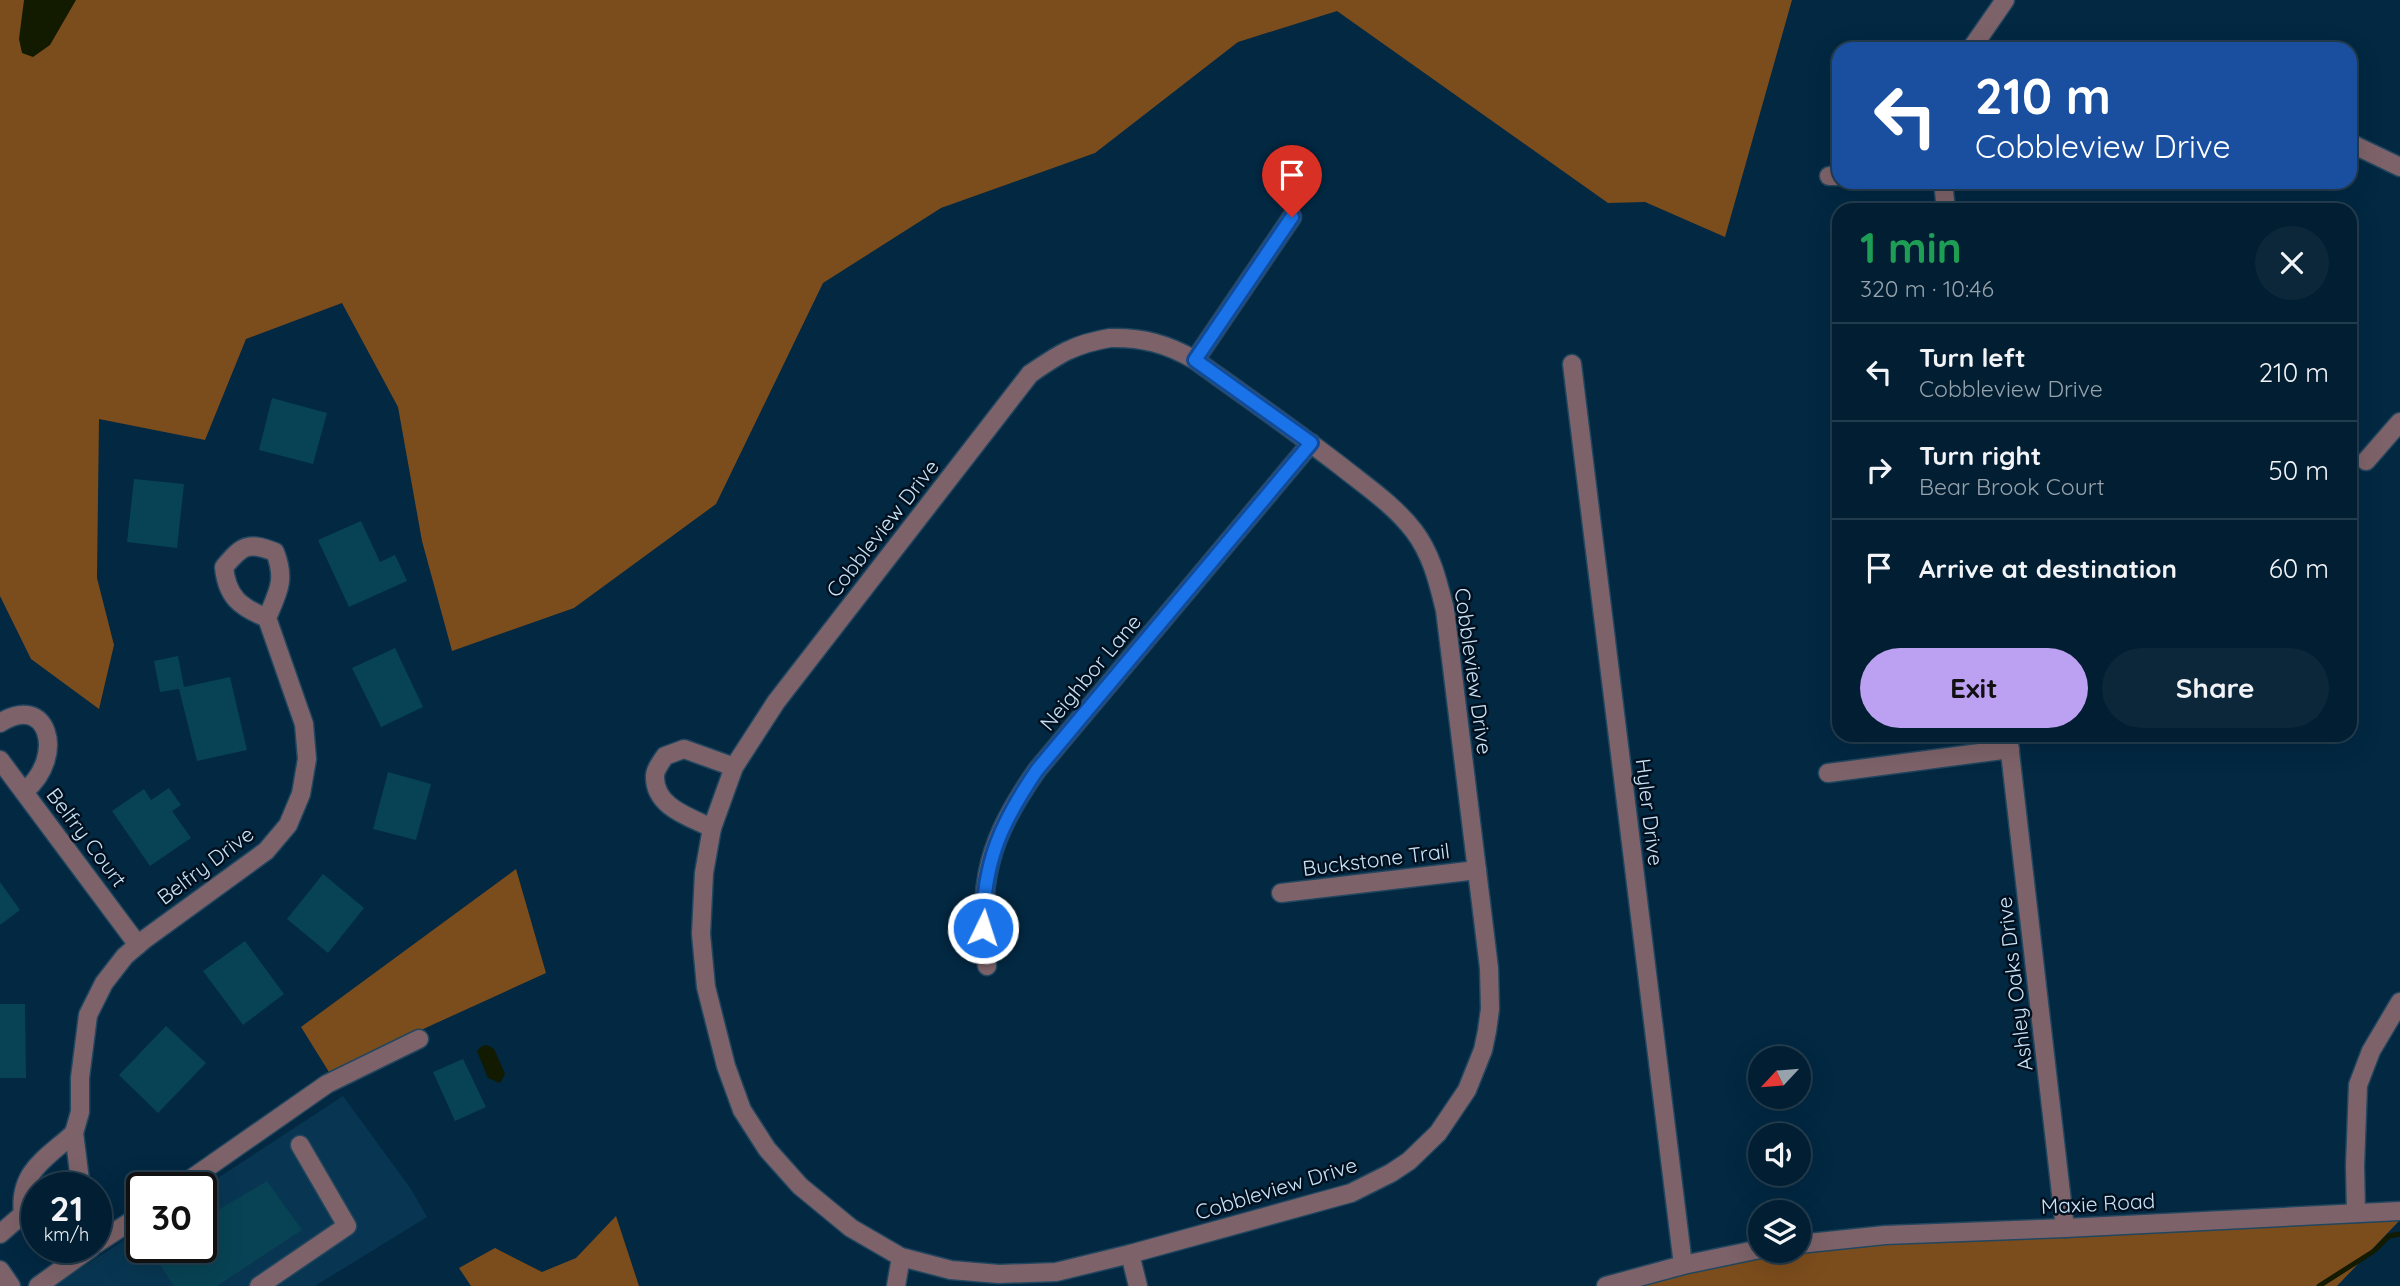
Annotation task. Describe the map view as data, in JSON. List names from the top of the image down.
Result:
{
  "streets": {
    "street": [
      "Cobbleview Drive",
      "Neighbor Lane",
      "Hyler Drive",
      "Belfry Court",
      "Buckstone Trail",
      "Belfry Drive",
      "Ashley Oaks Drive",
      "Maxie Road"
    ]
  },
  "crossings": [
    ["Cobbleview Drive", "Neighbor Lane"],
    ["Cobbleview Drive", "Buckstone Trail"],
    ["Belfry Court", "Belfry Drive"],
    ["Ashley Oaks Drive", "Maxie Road"]
  ],
  "north": "bottom left",
  "page": {
    "turn": ["210 m", "Cobbleview Drive"],
    "heading": ["1 min", "320 m · 10:46"],
    "list": [
      {
        "name": "Turn left",
        "note": "Cobbleview Drive",
        "value": "210 m"
      },
      {
        "name": "Turn right",
        "note": "Bear Brook Court",
        "value": "50 m"
      },
      {
        "name": "Arrive at destination",
        "value": "60 m"
      }
    ],
    "buttons": ["Exit", "Share"],
    "speed": "21 km/h",
    "limit": "30"
  }
}
